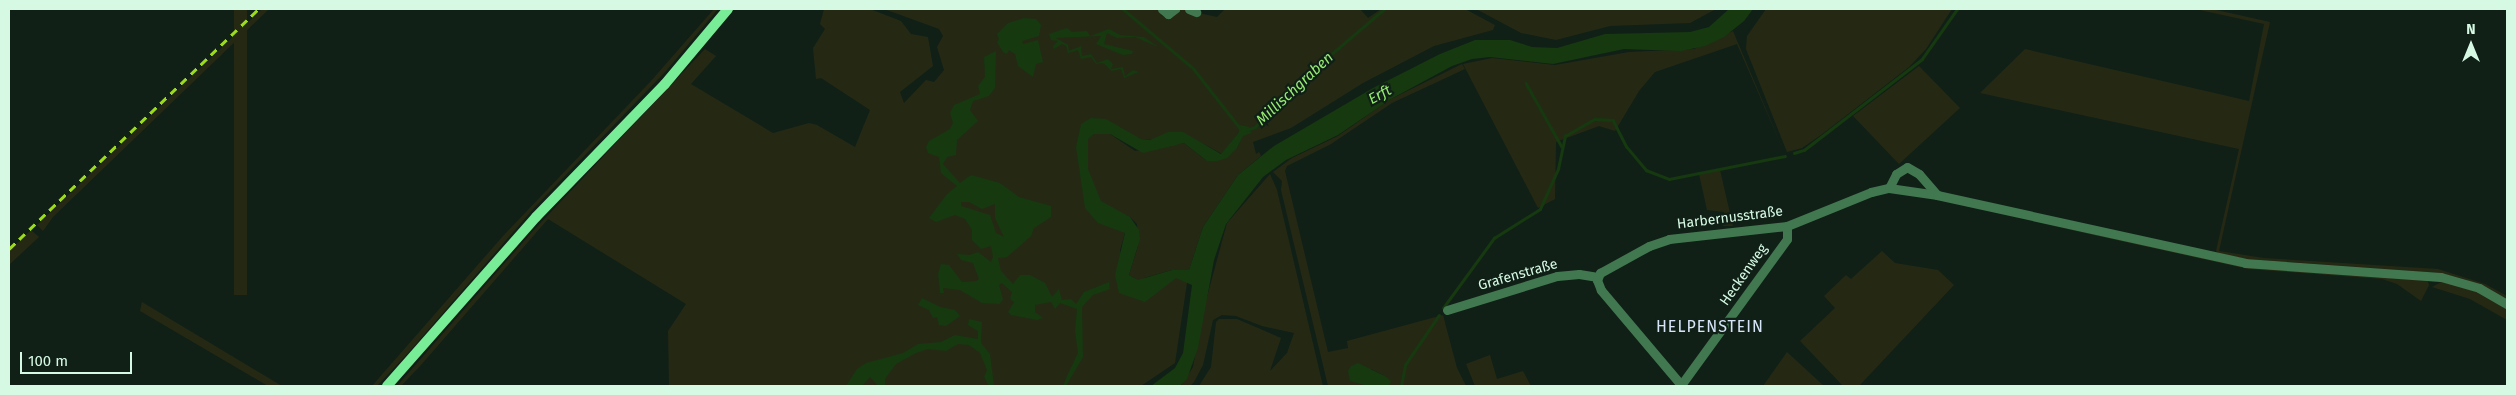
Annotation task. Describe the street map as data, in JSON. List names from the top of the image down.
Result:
{
  "streets": {
    "street": ["Harbernusstraße", "Grafenstraße", "Heckenweg"]
  },
  "crossings": [
    ["Harbernusstraße", "Grafenstraße"],
    ["Harbernusstraße", "Heckenweg"]
  ],
  "districts": ["HELPENSTEIN"],
  "water": ["Millischgraben", "Erft"],
  "scale_bar": "100 m",
  "north": "top"
}
